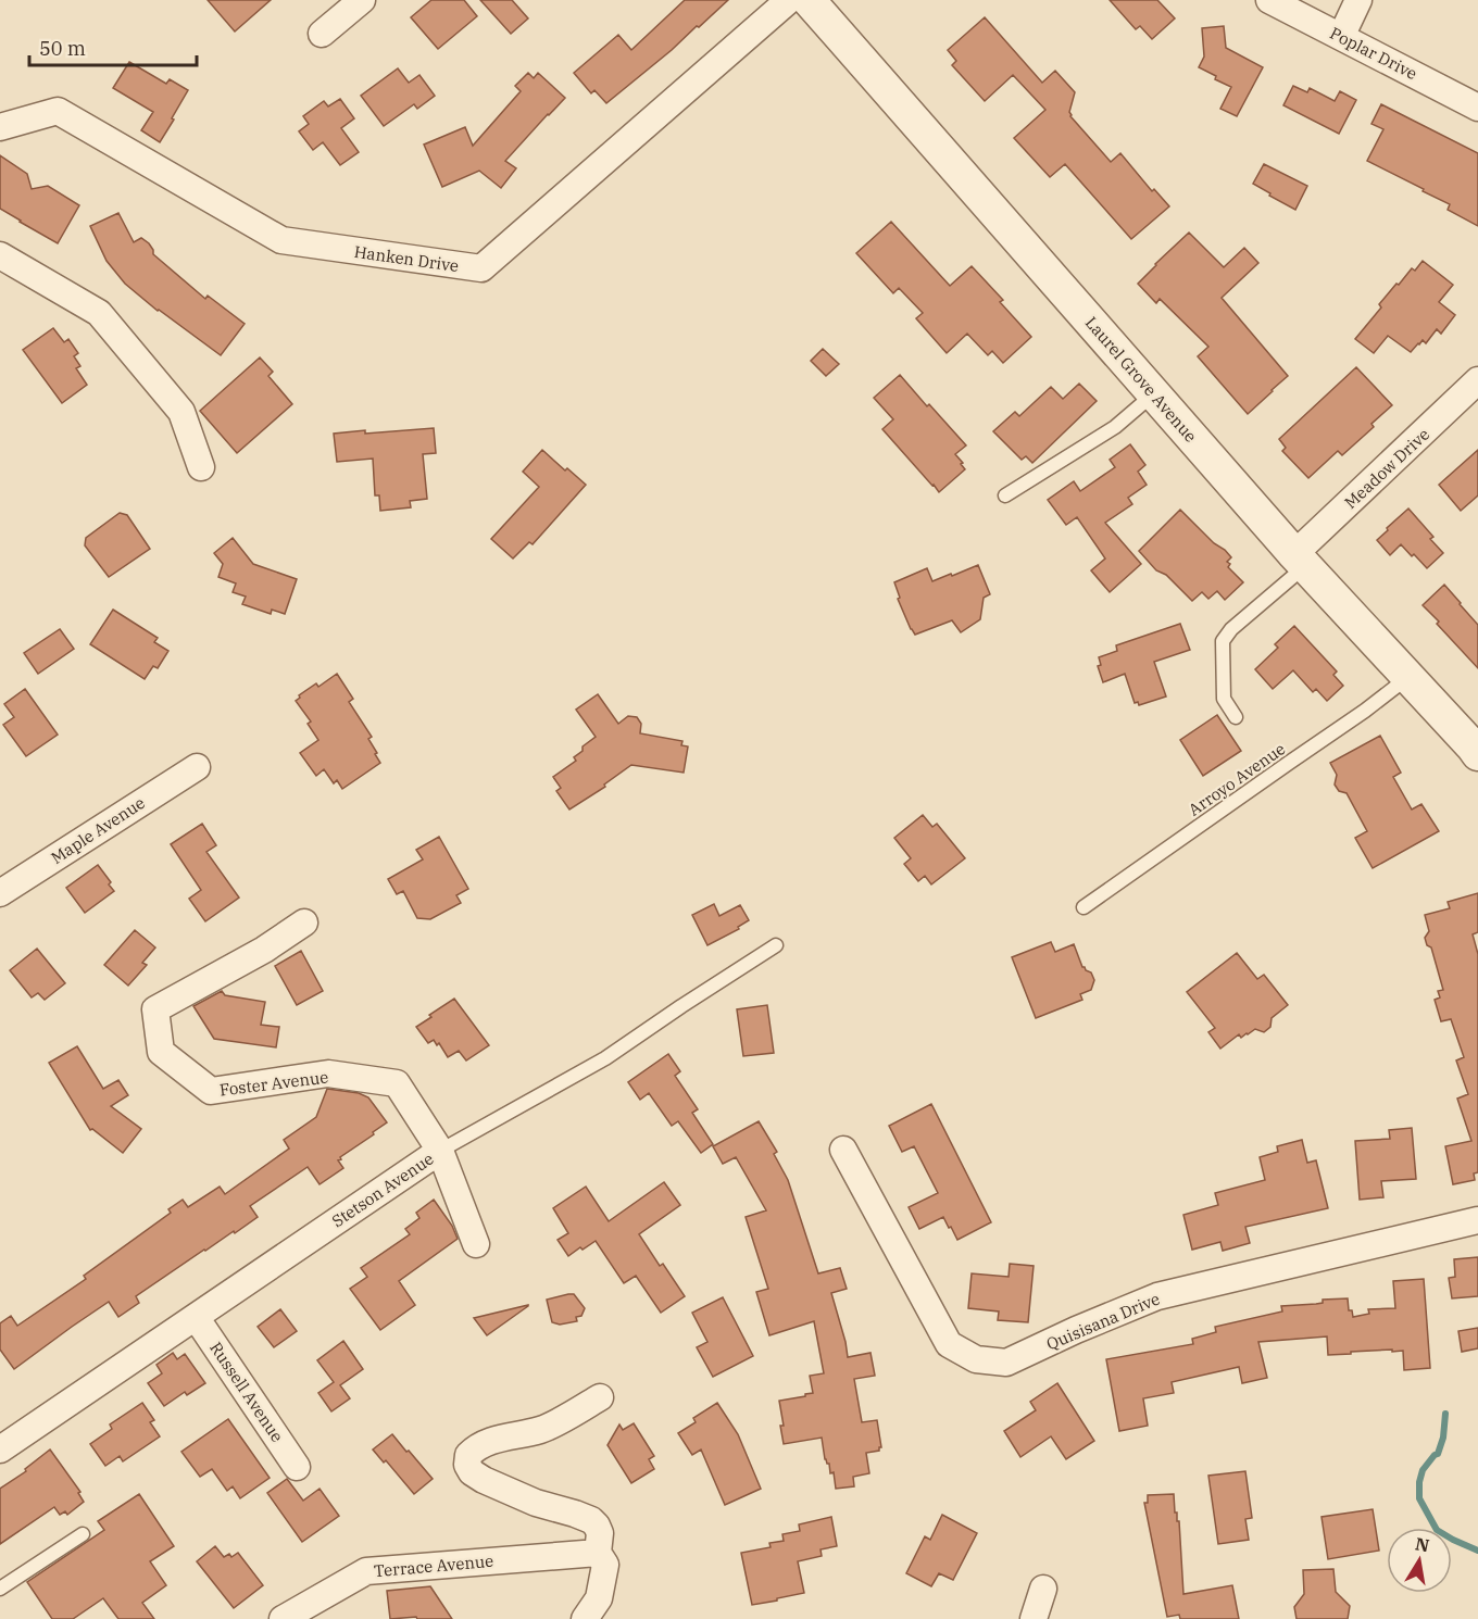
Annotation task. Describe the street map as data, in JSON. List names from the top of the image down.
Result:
{
  "streets": {
    "street": [
      "Poplar Drive",
      "Hanken Drive",
      "Laurel Grove Avenue",
      "Meadow Drive",
      "Maple Avenue",
      "Foster Avenue",
      "Stetson Avenue",
      "Quisisana Drive",
      "Russell Avenue",
      "Terrace Avenue"
    ],
    "lane": ["Arroyo Avenue"]
  },
  "crossings": [
    ["Laurel Grove Avenue", "Meadow Drive"],
    ["Laurel Grove Avenue", "Arroyo Avenue"],
    ["Foster Avenue", "Stetson Avenue"],
    ["Stetson Avenue", "Russell Avenue"]
  ],
  "scale_bar": "50 m",
  "north": "top"
}
